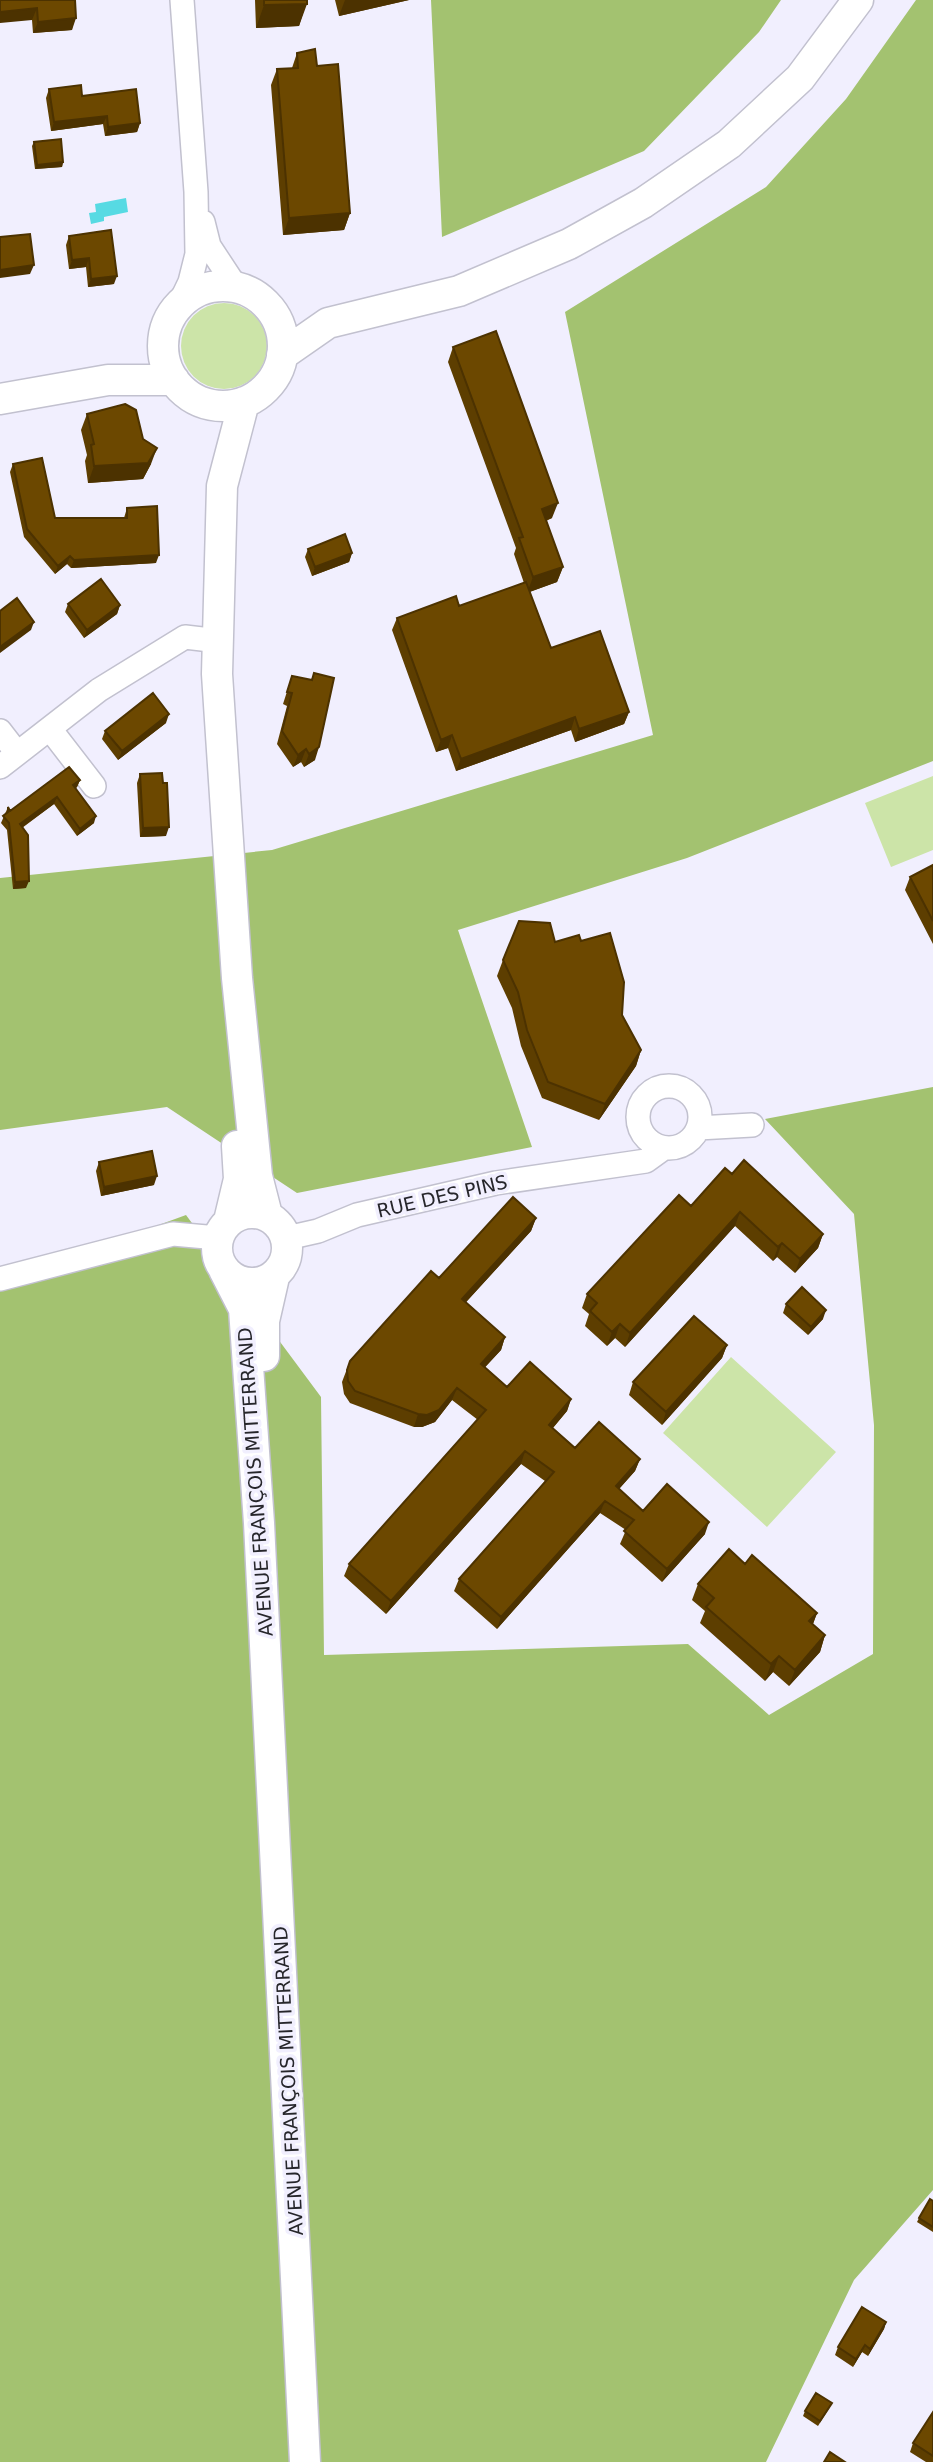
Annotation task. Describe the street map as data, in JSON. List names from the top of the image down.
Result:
{
  "streets": {
    "main road": ["AVENUE FRANÇOIS MITTERRAND"],
    "street": ["RUE DES PINS"]
  },
  "crossings": [
    ["RUE DES PINS", "AVENUE FRANÇOIS MITTERRAND"]
  ]
}
